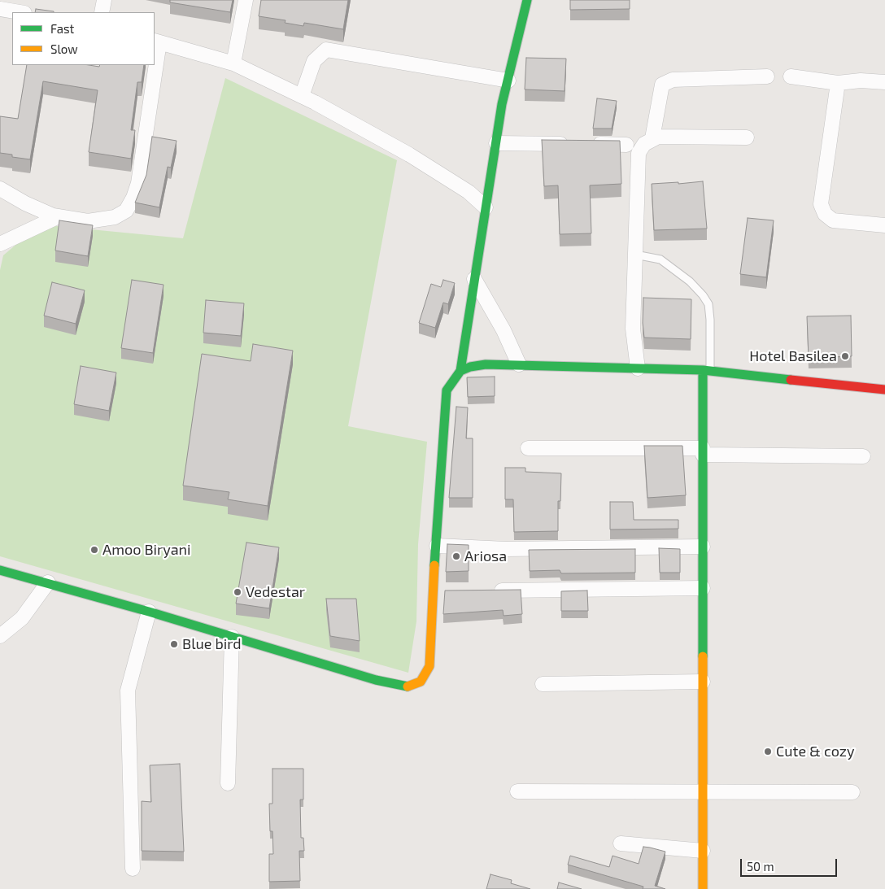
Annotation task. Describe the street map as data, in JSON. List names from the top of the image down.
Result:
{
  "places": [
    "Hotel Basilea",
    "Amoo Biryani",
    "Ariosa",
    "Vedestar",
    "Blue bird",
    "Cute & cozy"
  ],
  "legend": ["Fast", "Slow"],
  "scale_bar": "50 m"
}
